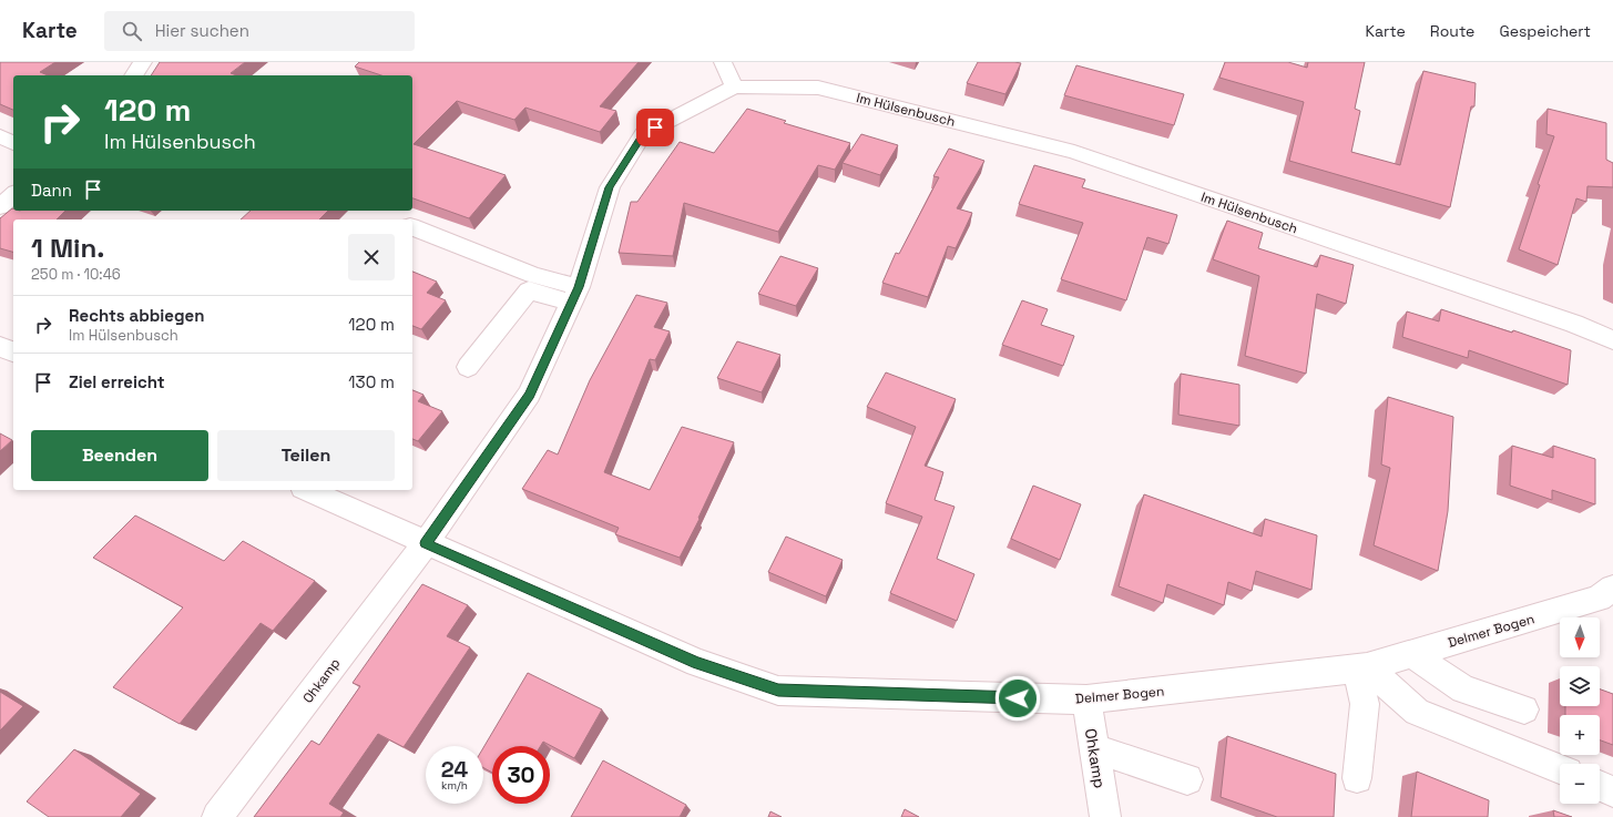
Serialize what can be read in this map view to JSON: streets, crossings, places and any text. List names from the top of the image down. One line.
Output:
{"streets":{"street":["Im Hülsenbusch","Delmer Bogen","Ohkamp"]},"crossings":[["Im Hülsenbusch","Delmer Bogen"],["Im Hülsenbusch","Ohkamp"],["Delmer Bogen","Ohkamp"]],"north":"bottom","page":{"header":"Karte","search":"Hier suchen","nav":["Karte","Route","Gespeichert"],"turn":["120 m","Im Hülsenbusch"],"then":"Dann","heading":["1 Min.","250 m · 10:46"],"list":[{"name":"Rechts abbiegen","note":"Im Hülsenbusch","value":"120 m"},{"name":"Ziel erreicht","value":"130 m"}],"buttons":["Beenden","Teilen"],"map_buttons":["+","−"],"speed":"24 km/h","limit":"30"}}
